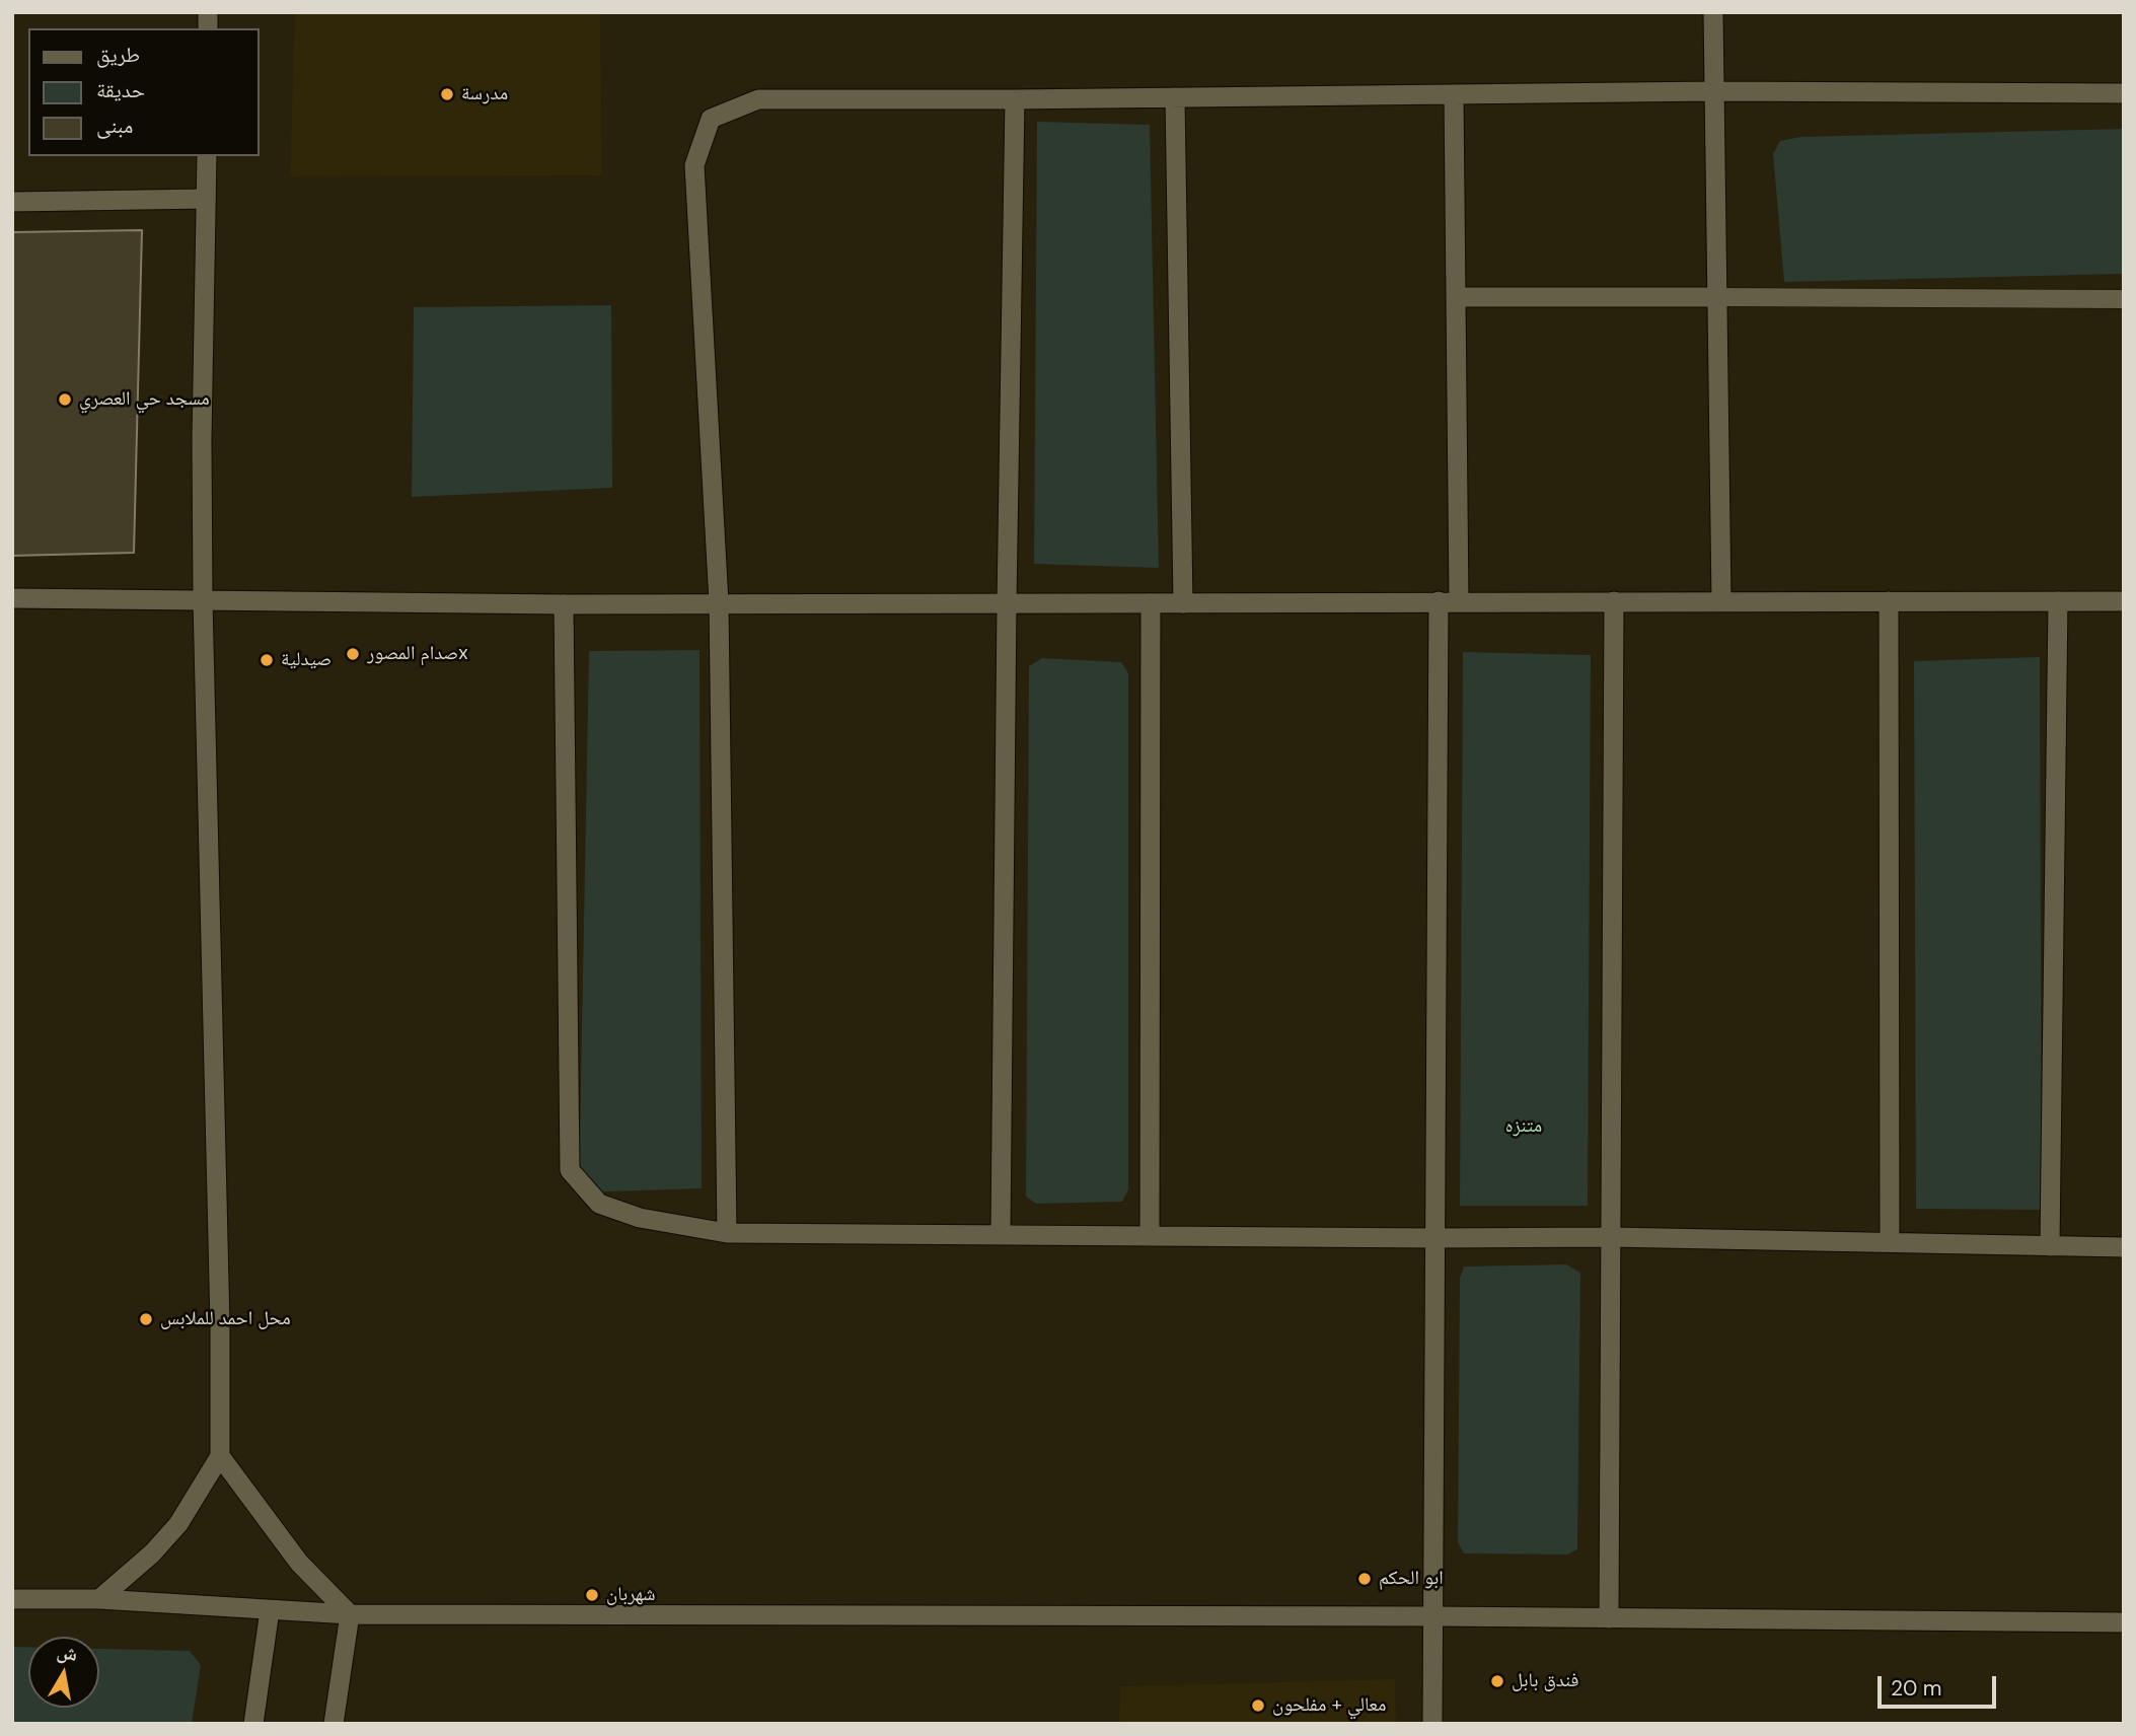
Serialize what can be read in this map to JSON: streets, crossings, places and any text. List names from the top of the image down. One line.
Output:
{"parks":["متنزه"],"places":["مدرسة","مسجد حي العصري","صدام المصورx","صيدلية","محل احمد للملابس","ابو الحكم","شهربان","فندق بابل","معالي + مفلحون"],"legend":["طريق","حديقة","مبنى"],"scale_bar":"20 m","north":"top"}
